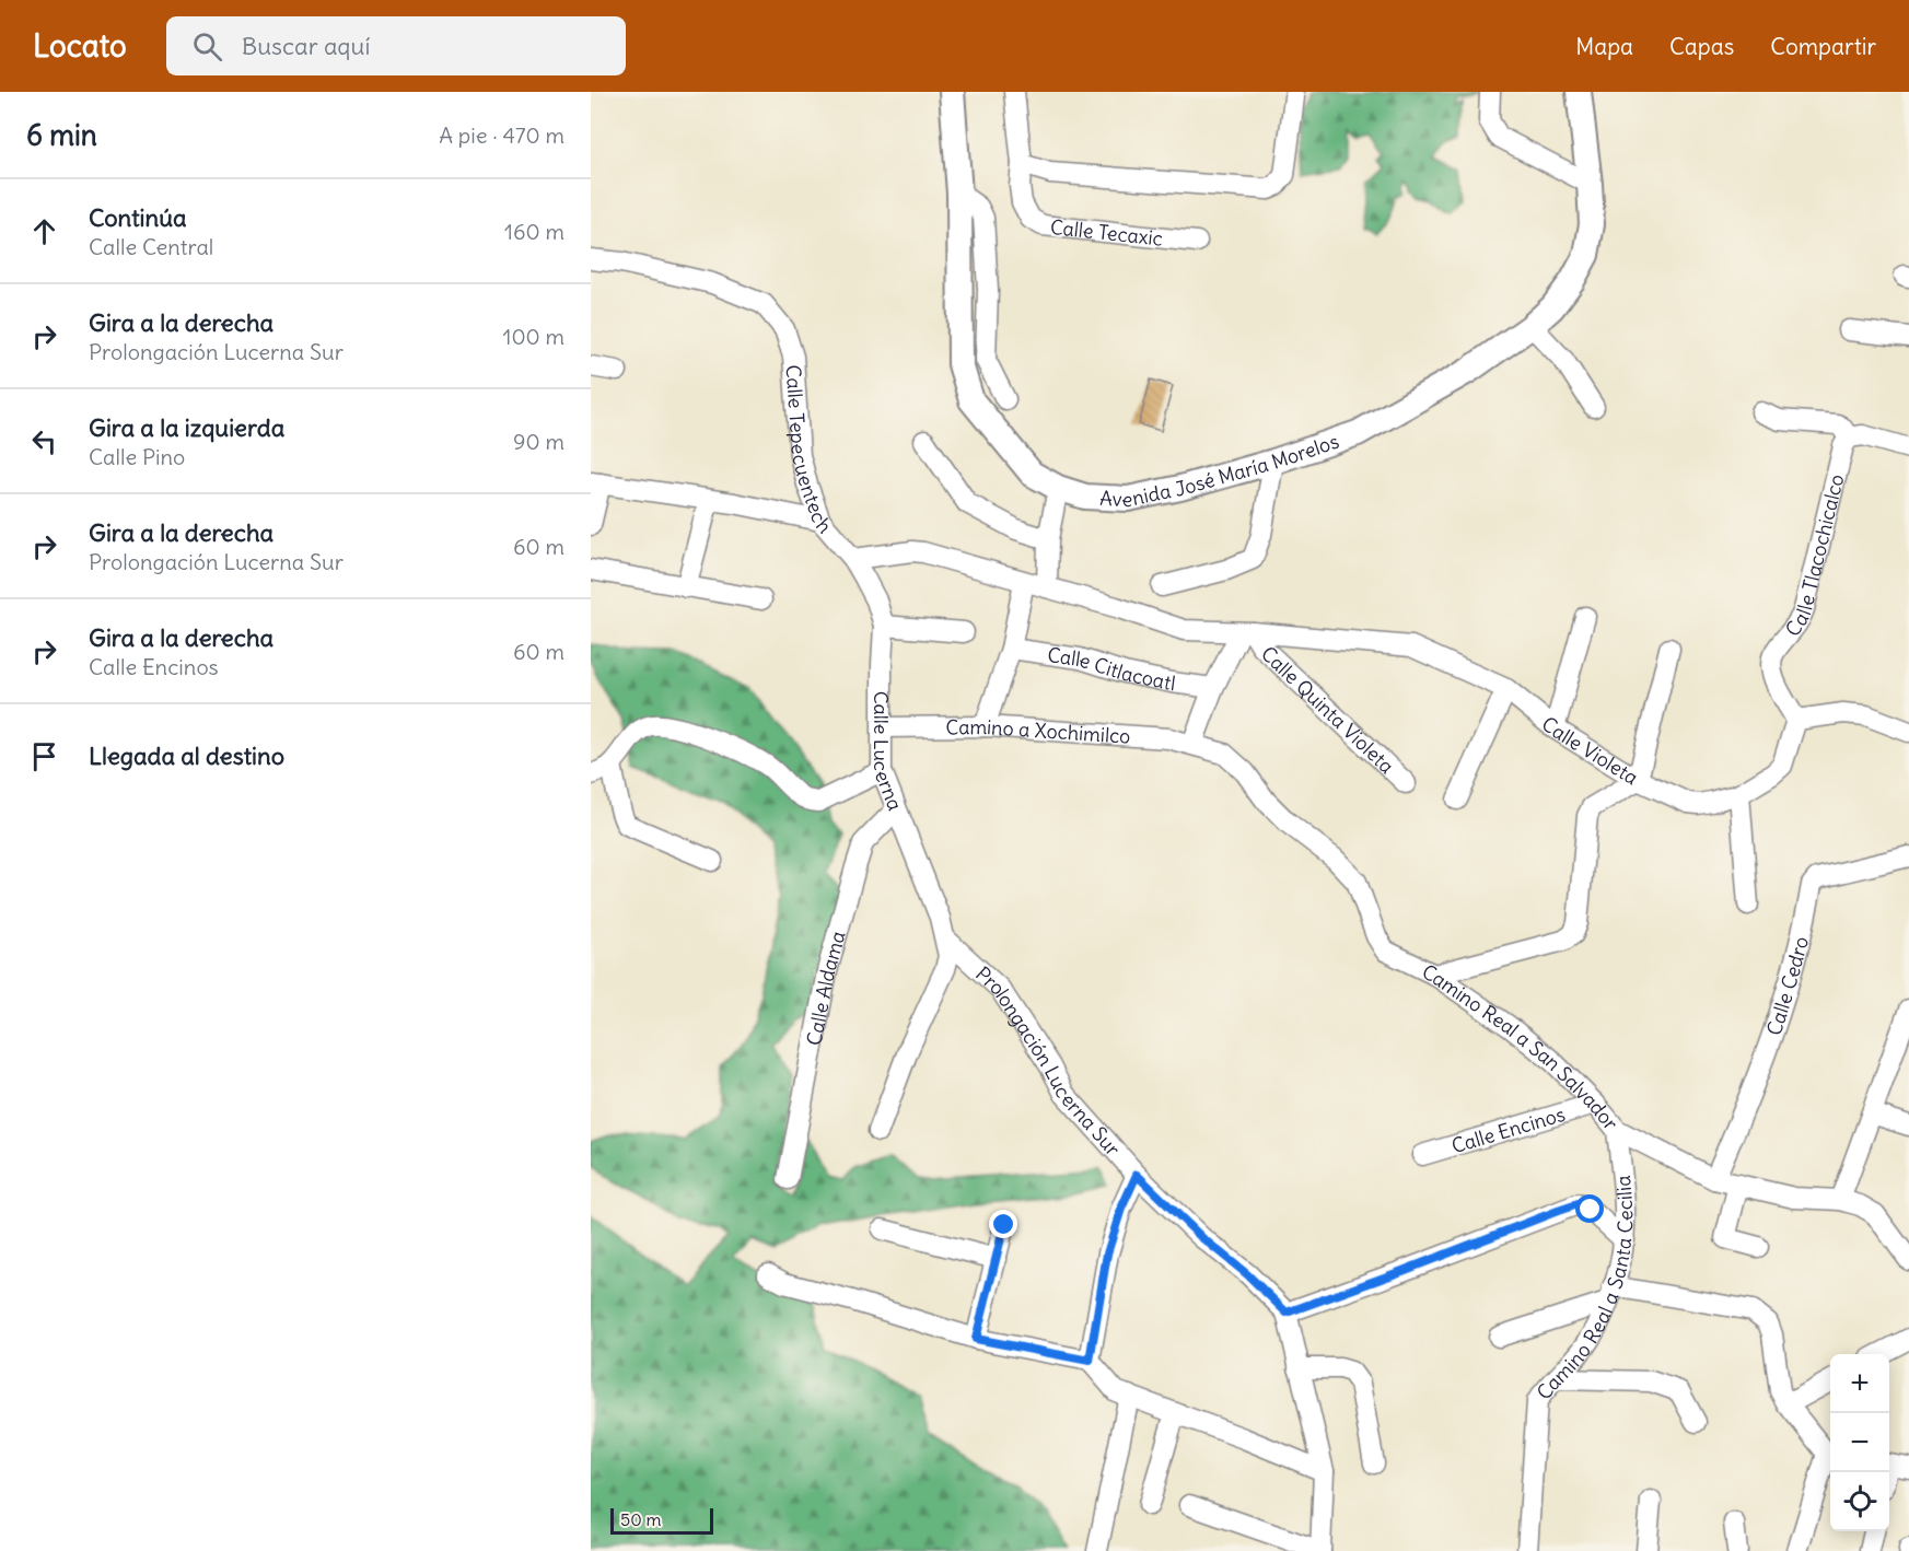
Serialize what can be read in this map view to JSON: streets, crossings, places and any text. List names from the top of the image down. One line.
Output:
{"streets":{"main road":["Avenida José María Morelos"],"street":["Calle Tecaxic","Calle Tepecuentech","Calle Tlacochicalco","Calle Citlacoatl","Calle Quinta Violeta","Camino a Xochimilco","Calle Violeta","Calle Lucerna","Calle Cedro","Calle Aldama","Camino Real a San Salvador","Prolongación Lucerna Sur","Calle Encinos","Camino Real a Santa Cecilia"]},"crossings":[["Calle Tepecuentech","Calle Violeta"],["Calle Tepecuentech","Calle Lucerna"],["Calle Tlacochicalco","Calle Violeta"],["Calle Quinta Violeta","Calle Violeta"],["Camino a Xochimilco","Calle Lucerna"],["Camino a Xochimilco","Camino Real a San Salvador"],["Calle Violeta","Calle Lucerna"],["Calle Lucerna","Calle Aldama"],["Calle Lucerna","Prolongación Lucerna Sur"],["Calle Cedro","Camino Real a San Salvador"],["Camino Real a San Salvador","Calle Encinos"],["Camino Real a San Salvador","Camino Real a Santa Cecilia"]],"scale_bar":"50 m","page":{"header":"Locato","search":"Buscar aquí","nav":["Mapa","Capas","Compartir"],"heading":["6 min","A pie · 470 m"],"list":[["Continúa","Calle Central","160 m"],["Gira a la derecha","Prolongación Lucerna Sur","100 m"],["Gira a la izquierda","Calle Pino","90 m"],["Gira a la derecha","Prolongación Lucerna Sur","60 m"],["Gira a la derecha","Calle Encinos","60 m"],"Llegada al destino"],"map_buttons":["+","−"],"scale":"50 m"}}
